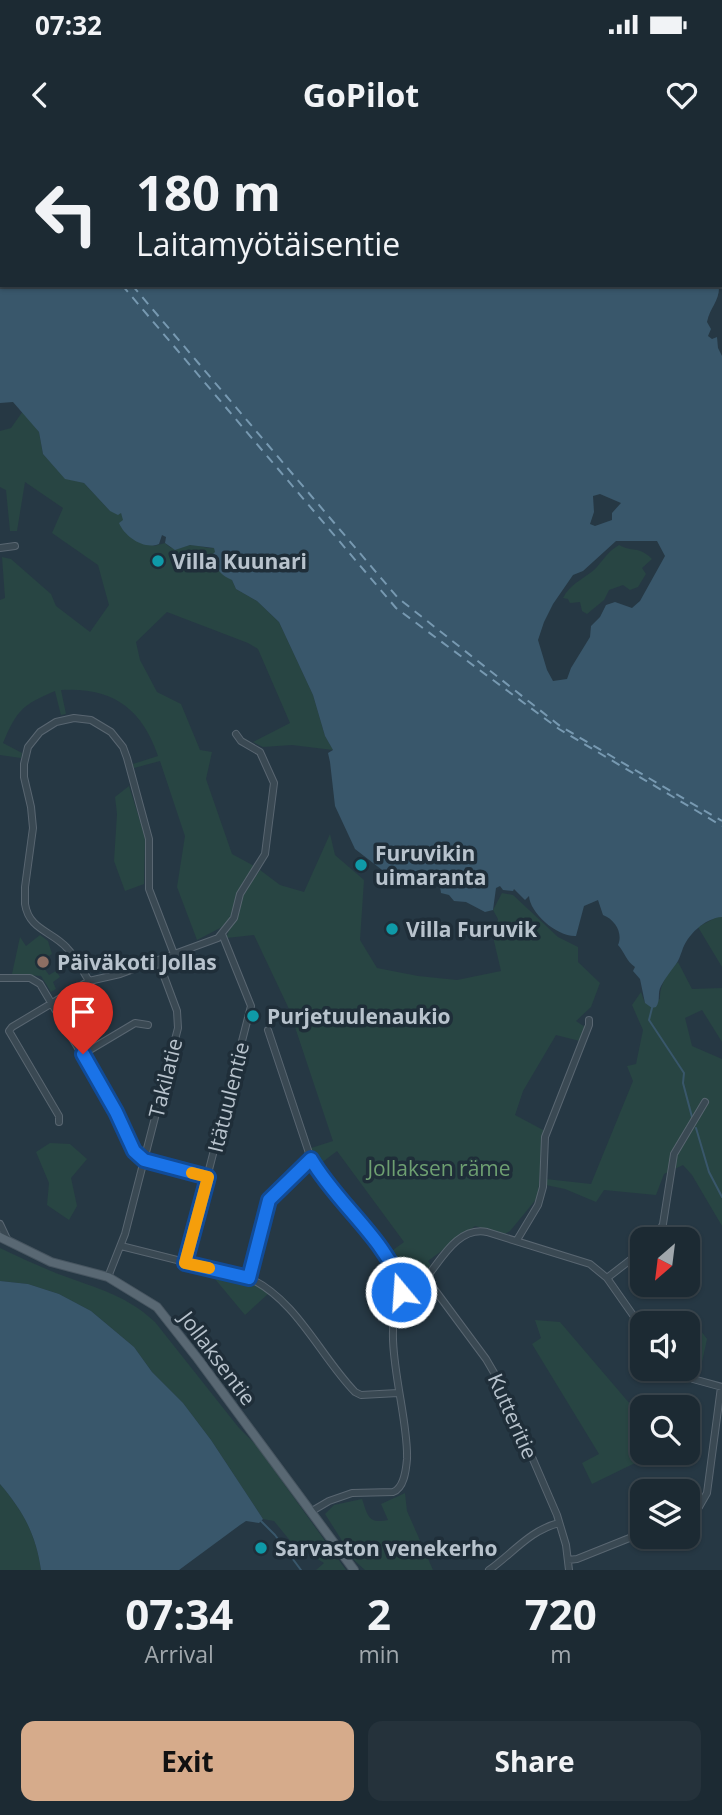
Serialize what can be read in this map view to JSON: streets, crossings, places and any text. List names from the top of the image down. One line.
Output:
{"streets":{"main road":["Jollaksentie"],"street":["Takilatie","Itätuulentie","Kutteritie"]},"crossings":[["Takilatie","Jollaksentie"]],"parks":["Jollaksen räme"],"places":["Villa Kuunari","Furuvikin uimaranta","Villa Furuvik","Päiväkoti Jollas","Purjetuulenaukio","Sarvaston venekerho"],"north":"bottom left","page":{"status":"07:32","header":"GoPilot","turn":["180 m","Laitamyötäisentie"],"eta":["07:34","Arrival","2","min","720","m"],"buttons":["Exit","Share"]}}
